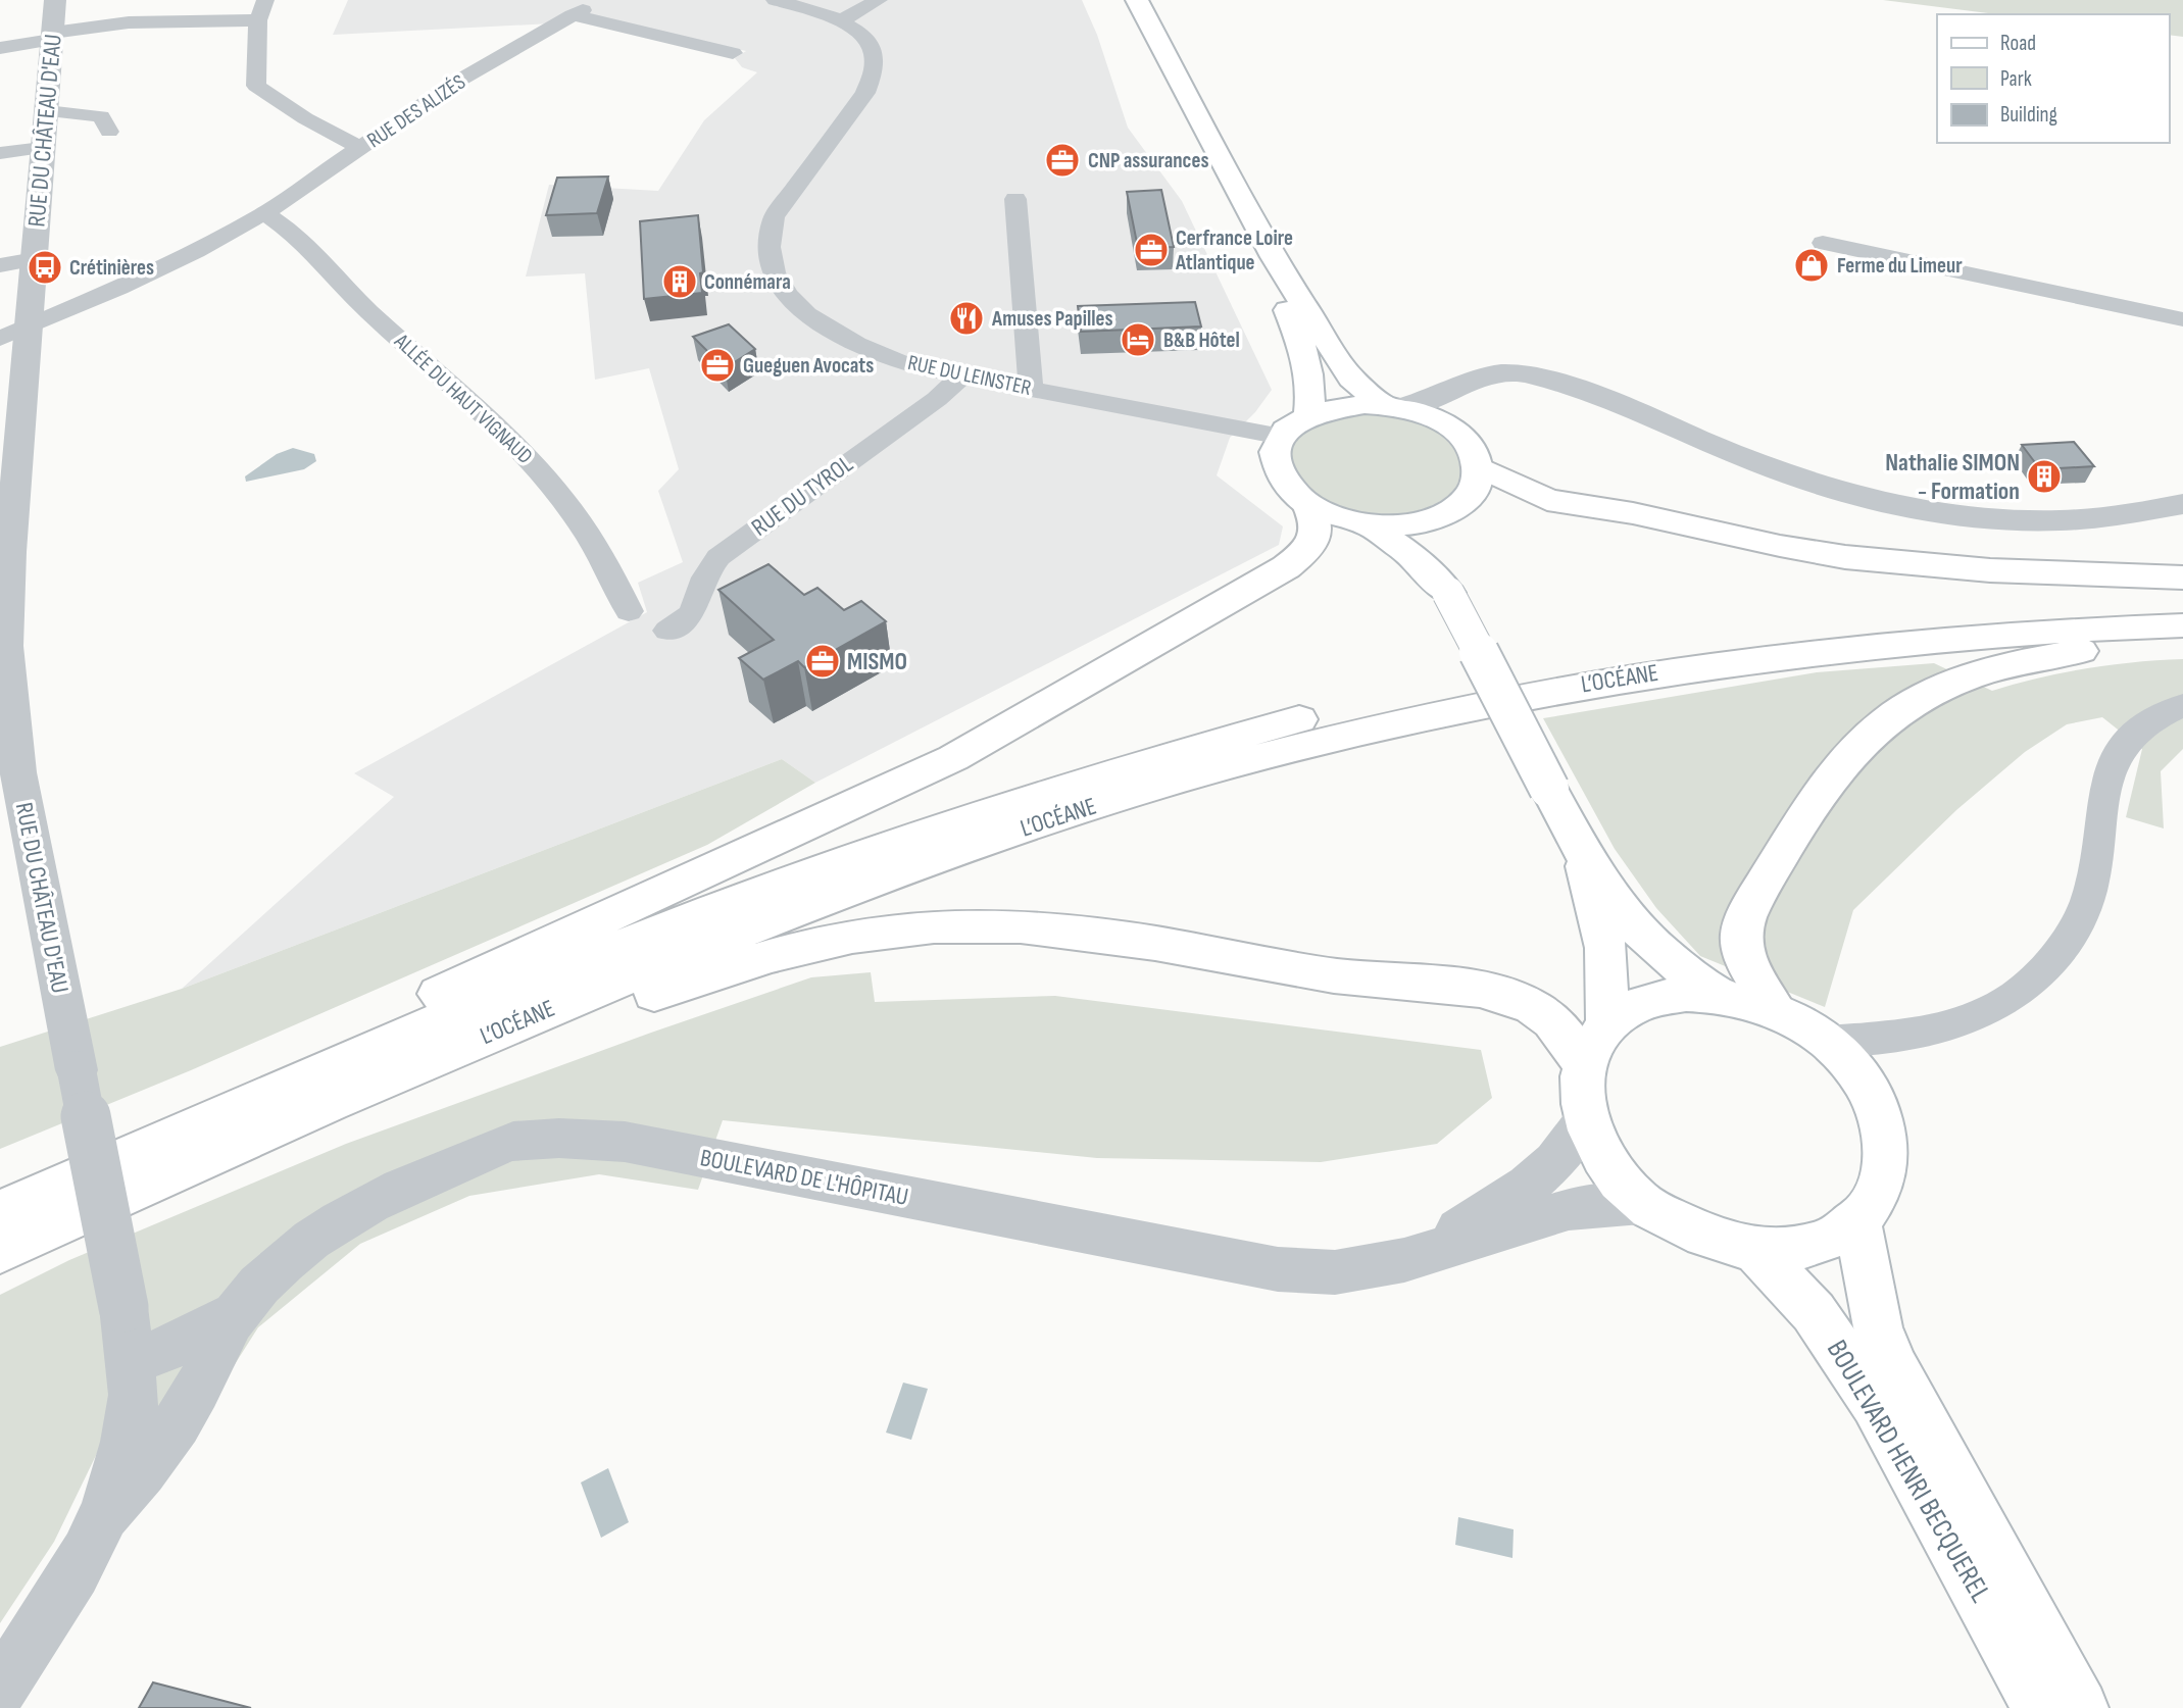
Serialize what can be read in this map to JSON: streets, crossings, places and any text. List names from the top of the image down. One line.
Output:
{"streets":{"main road":["L’OCÉANE","BOULEVARD HENRI BECQUEREL"],"street":["RUE DES ALIZÉS","RUE DU CHÂTEAU D'EAU","RUE DU LEINSTER","ALLÉE DU HAUT VIGNAUD","RUE DU TYROL","BOULEVARD DE L'HÔPITAU"]},"crossings":[["RUE DES ALIZÉS","RUE DU CHÂTEAU D'EAU"],["RUE DES ALIZÉS","ALLÉE DU HAUT VIGNAUD"],["RUE DU CHÂTEAU D'EAU","BOULEVARD DE L'HÔPITAU"],["RUE DU LEINSTER","RUE DU TYROL"]],"places":{"office":["CNP assurances","Cerfrance Loire Atlantique","Gueguen Avocats","MISMO"],"shop":["Ferme du Limeur"],"bus stop":["Crétinières"],"building":["Connémara","Nathalie SIMON - Formation"],"restaurant":["Amuses Papilles"],"hotel":["B&B Hôtel"]},"legend":["Road","Park","Building"]}
